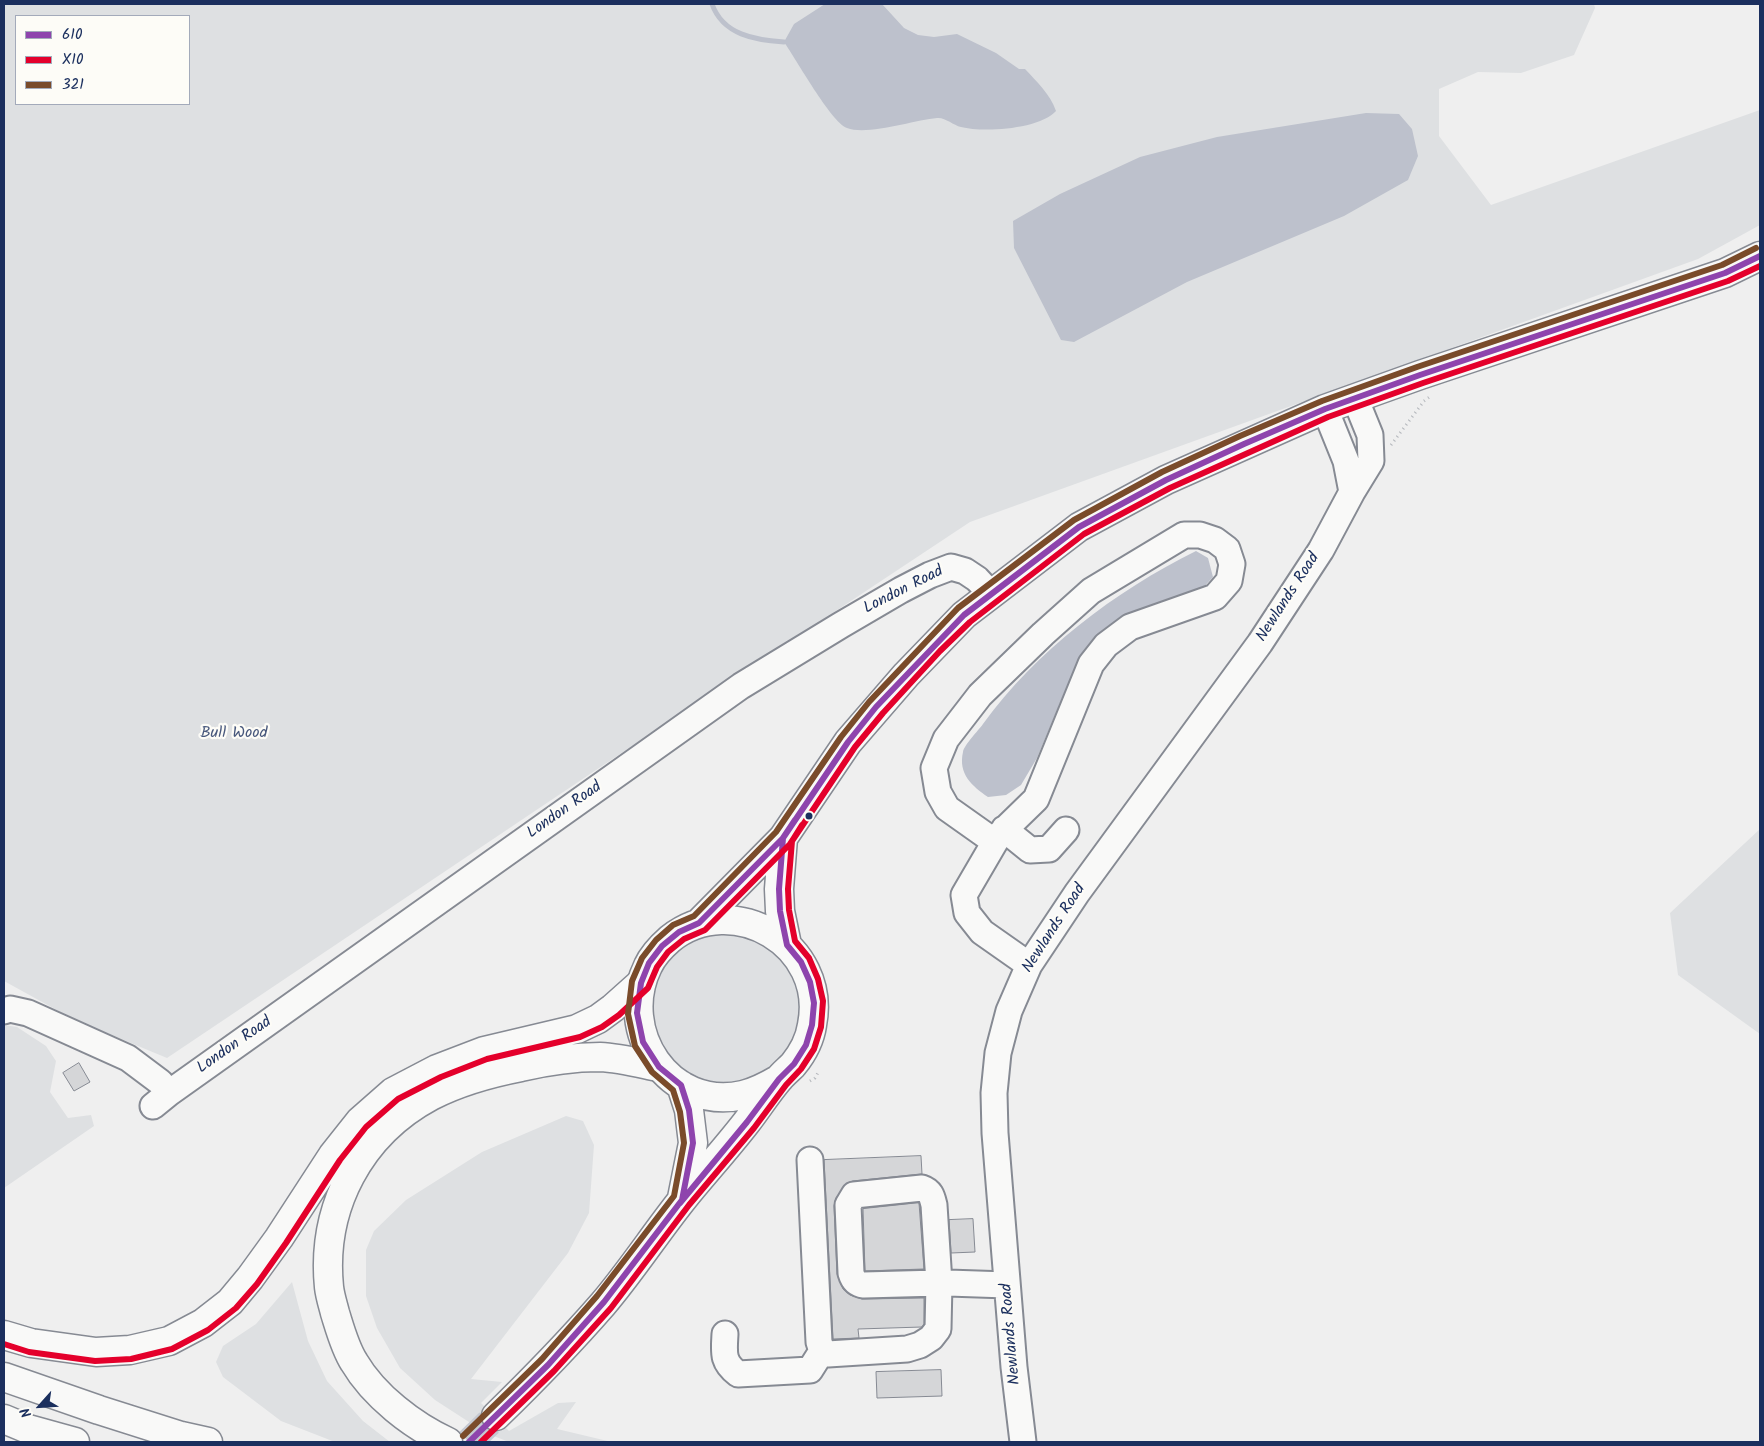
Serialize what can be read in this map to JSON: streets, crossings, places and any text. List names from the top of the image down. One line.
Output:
{"streets":{"street":["London Road","Newlands Road"]},"parks":["Bull Wood"],"lines":["transit line 321","transit line 610","transit line X10"],"legend":["610","X10","321"],"north":"bottom left"}
